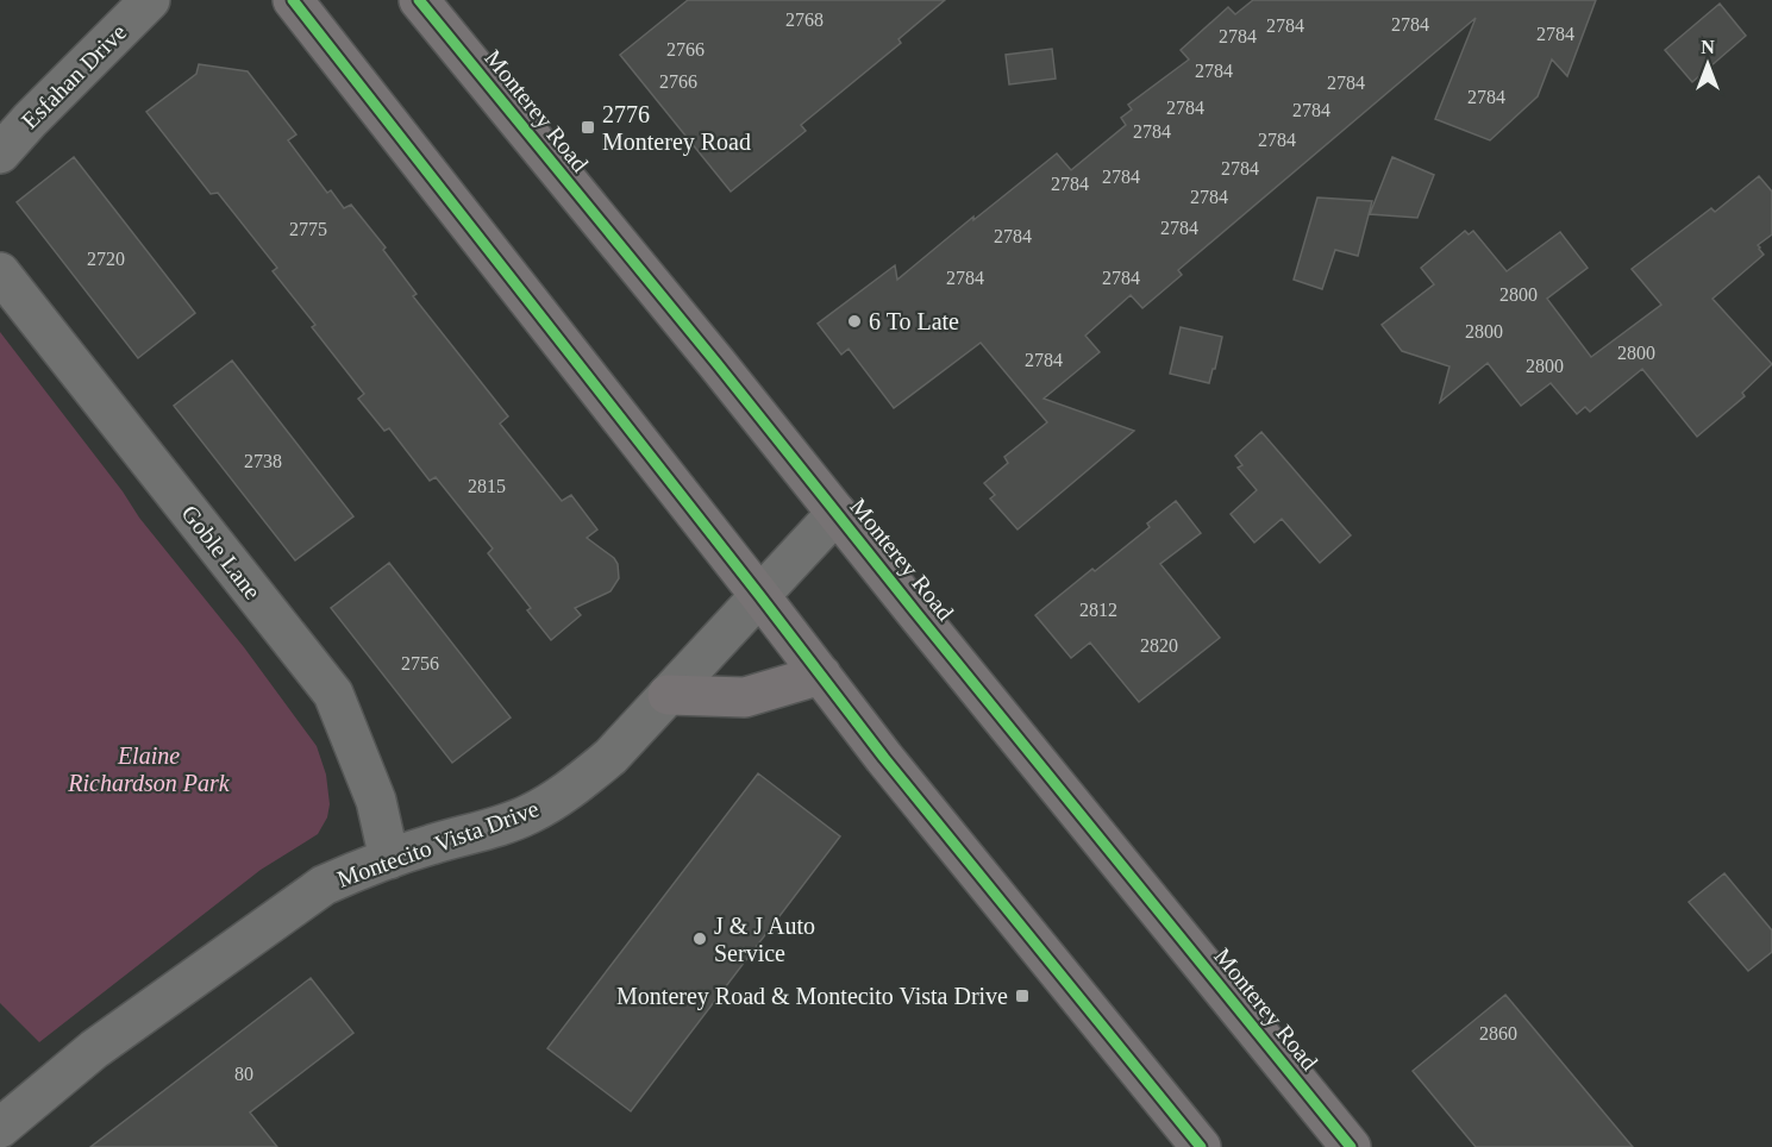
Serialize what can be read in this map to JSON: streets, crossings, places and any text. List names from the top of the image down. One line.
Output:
{"streets":{"main road":["Monterey Road"],"street":["Esfahan Drive","Goble Lane","Montecito Vista Drive"]},"crossings":[["Monterey Road","Montecito Vista Drive"],["Goble Lane","Montecito Vista Drive"]],"parks":["Elaine Richardson Park"],"places":{"transit":["2776 Monterey Road","Monterey Road & Montecito Vista Drive"],"other":["6 To Late","J & J Auto Service"]},"house_numbers":["2768","2784","2784","2784","2784","2766","2784","2766","2784","2784","2784","2784","2784","2784","2784","2784","2784","2784","2784","2775","2784","2720","2784","2784","2800","2800","2800","2784","2800","2738","2815","2812","2820","2756","2860","80"],"north":"top"}
